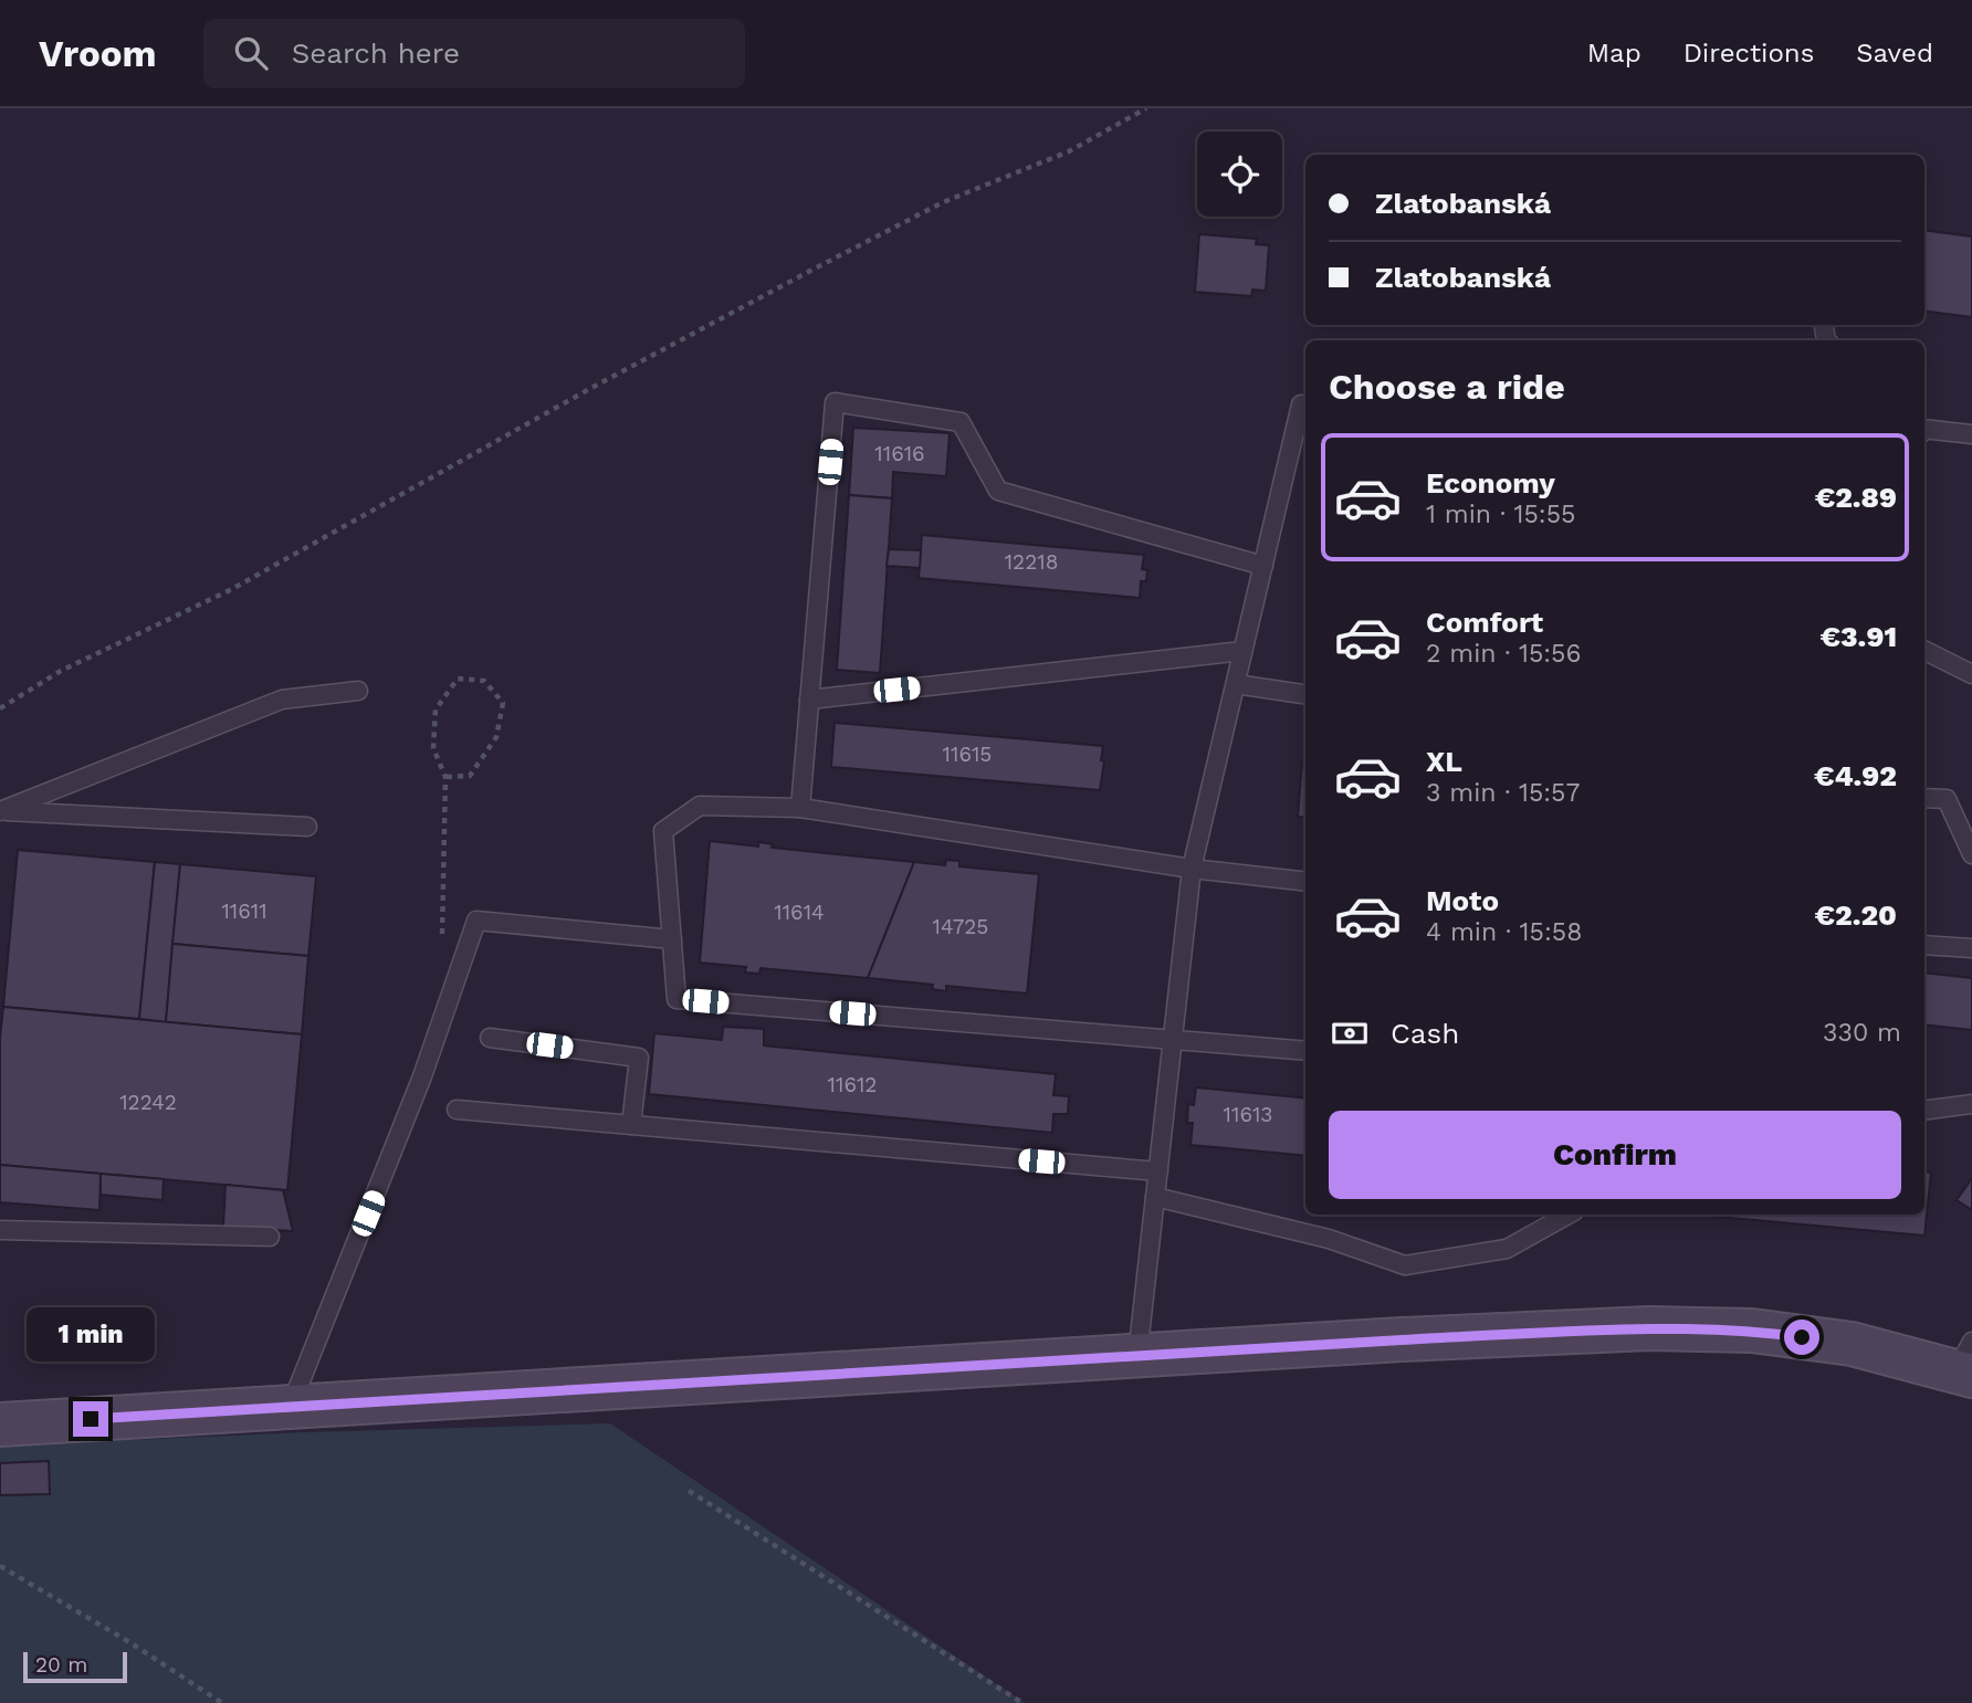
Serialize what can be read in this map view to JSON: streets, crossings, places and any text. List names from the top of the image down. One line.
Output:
{"house_numbers":["11616","12218","11615","11611","11614","14725","11612","12242","11613"],"scale_bar":"20 m","page":{"header":"Vroom","search":"Search here","nav":["Map","Directions","Saved"],"banner":["Zlatobanská","Zlatobanská"],"heading":"Choose a ride","list":[{"name":"Economy","note":"1 min · 15:55","value":"€2.89"},{"name":"Comfort","note":"2 min · 15:56","value":"€3.91"},{"name":"XL","note":"3 min · 15:57","value":"€4.92"},{"name":"Moto","note":"4 min · 15:58","value":"€2.20"}],"pay":["Cash","330 m"],"buttons":"Confirm","bubble":"1 min","scale":"20 m"}}
